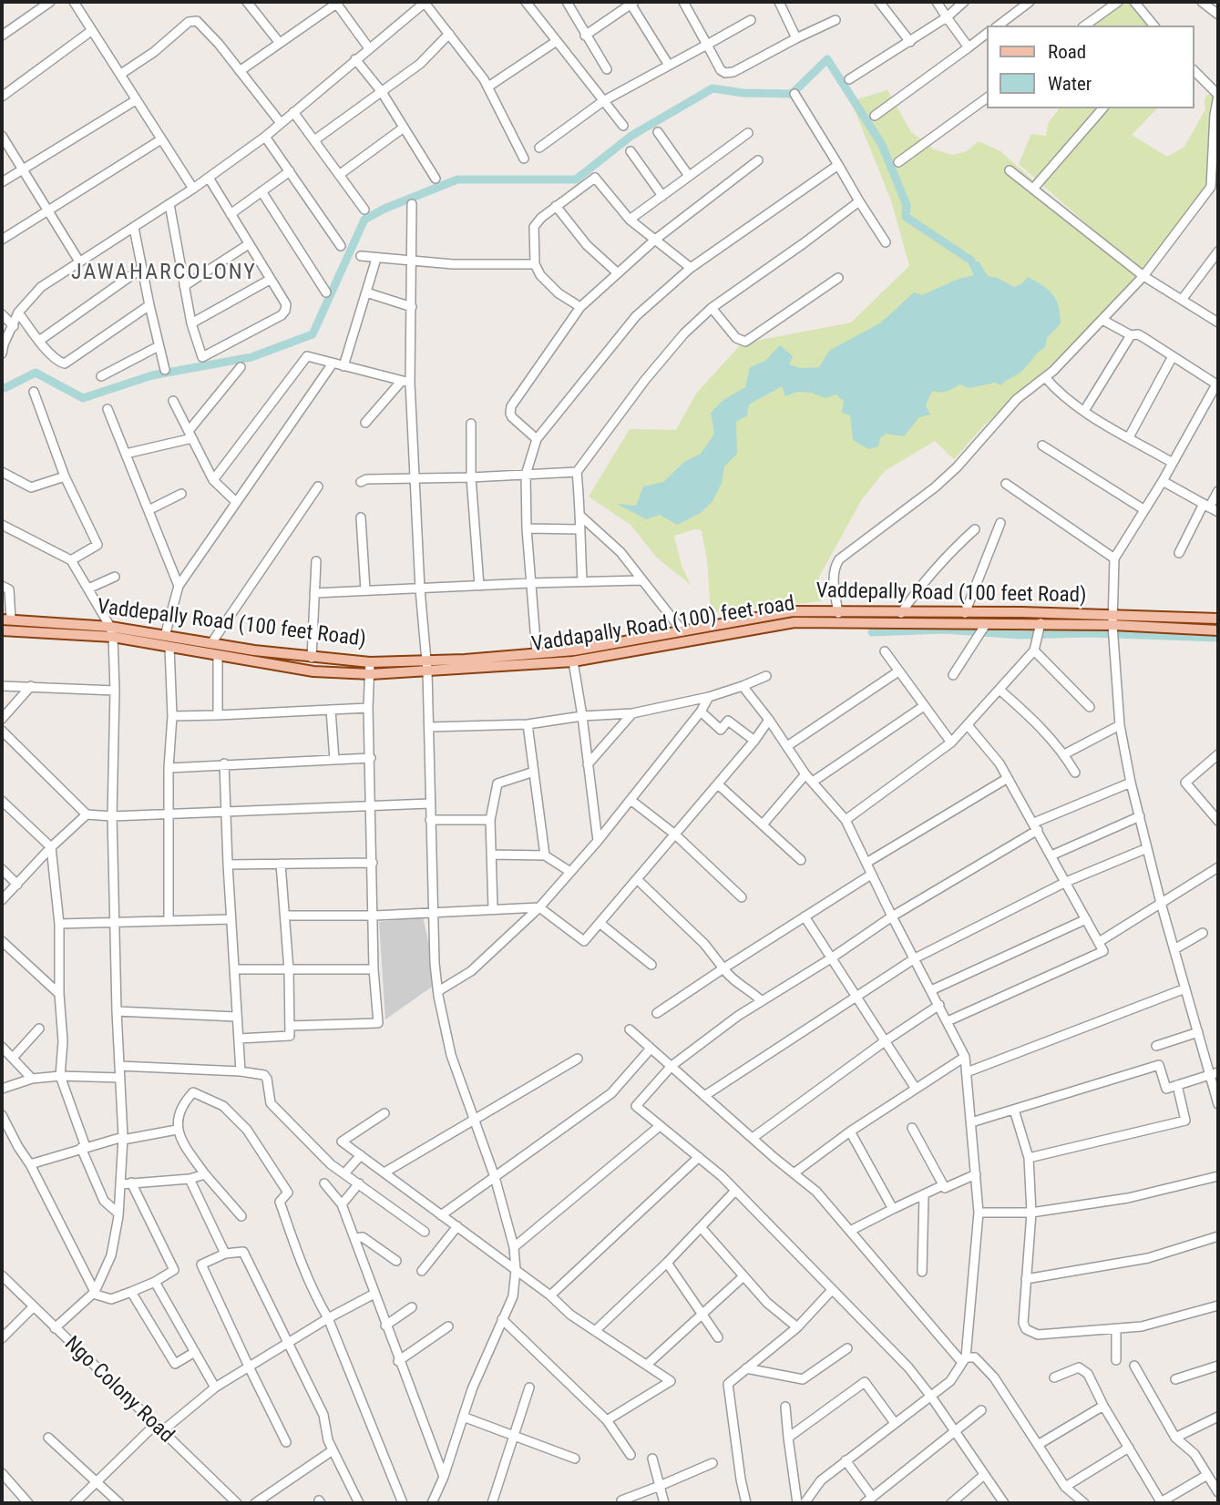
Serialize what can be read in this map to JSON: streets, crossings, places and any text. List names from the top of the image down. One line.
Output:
{"streets":{"main road":["Vaddepally Road (100 feet Road)","Vaddapally Road (100) feet road"],"street":["Ngo Colony Road"]},"crossings":[["Vaddepally Road (100 feet Road)","Vaddapally Road (100) feet road"]],"districts":["JAWAHARCOLONY"],"legend":["Road","Water"]}
